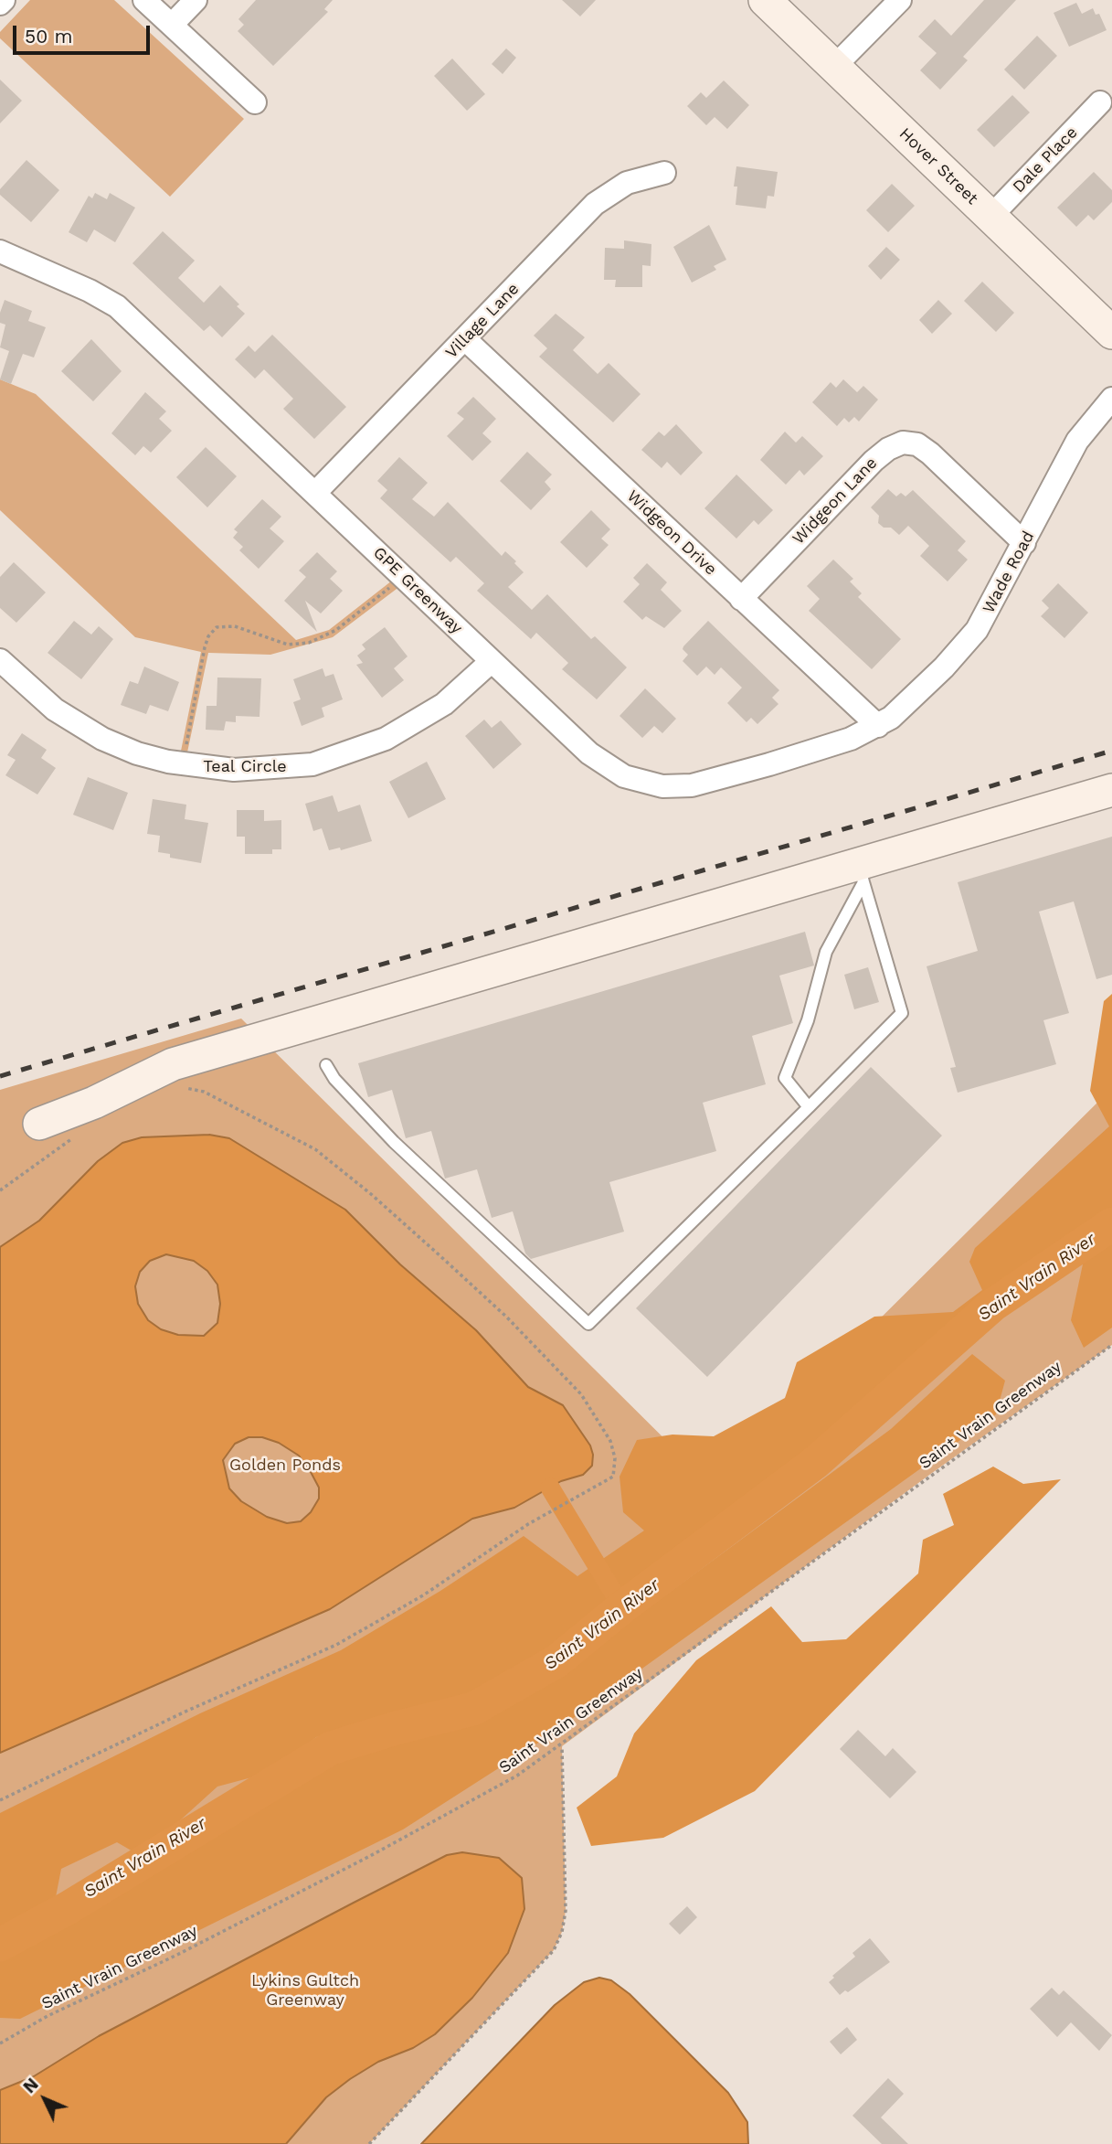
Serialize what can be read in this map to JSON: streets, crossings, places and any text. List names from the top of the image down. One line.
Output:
{"streets":{"street":["Dale Place","Hover Street","Village Lane","Widgeon Lane","Widgeon Drive","Wade Road","GPE Greenway","Teal Circle"],"path":["Saint Vrain Greenway"]},"crossings":[["Dale Place","Hover Street"],["Village Lane","Widgeon Drive"],["Village Lane","GPE Greenway"],["Widgeon Lane","Widgeon Drive"],["Widgeon Lane","Wade Road"],["Widgeon Drive","Wade Road"],["Widgeon Drive","GPE Greenway"],["Wade Road","GPE Greenway"],["GPE Greenway","Teal Circle"]],"water":["Saint Vrain River"],"parks":["Golden Ponds","Lykins Gultch Greenway"],"scale_bar":"50 m","north":"top left"}
